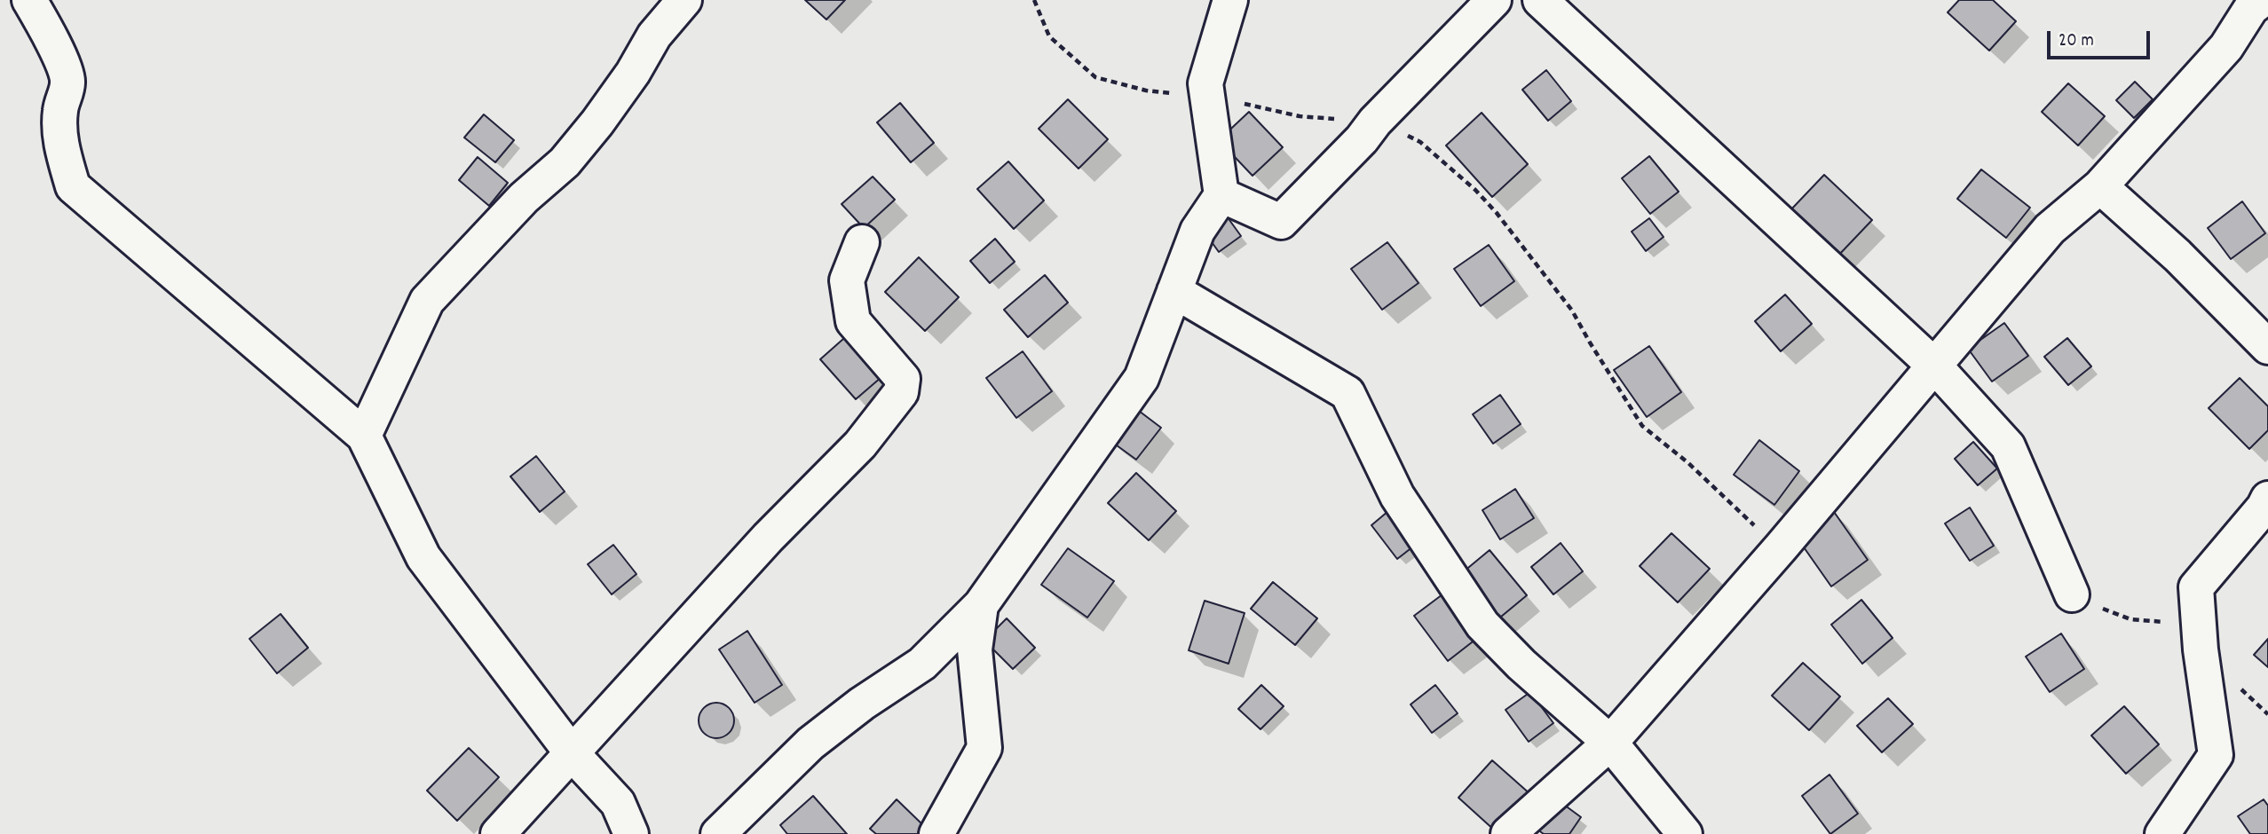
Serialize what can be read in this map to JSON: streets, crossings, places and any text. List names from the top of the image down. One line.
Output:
{"scale_bar":"20 m"}
